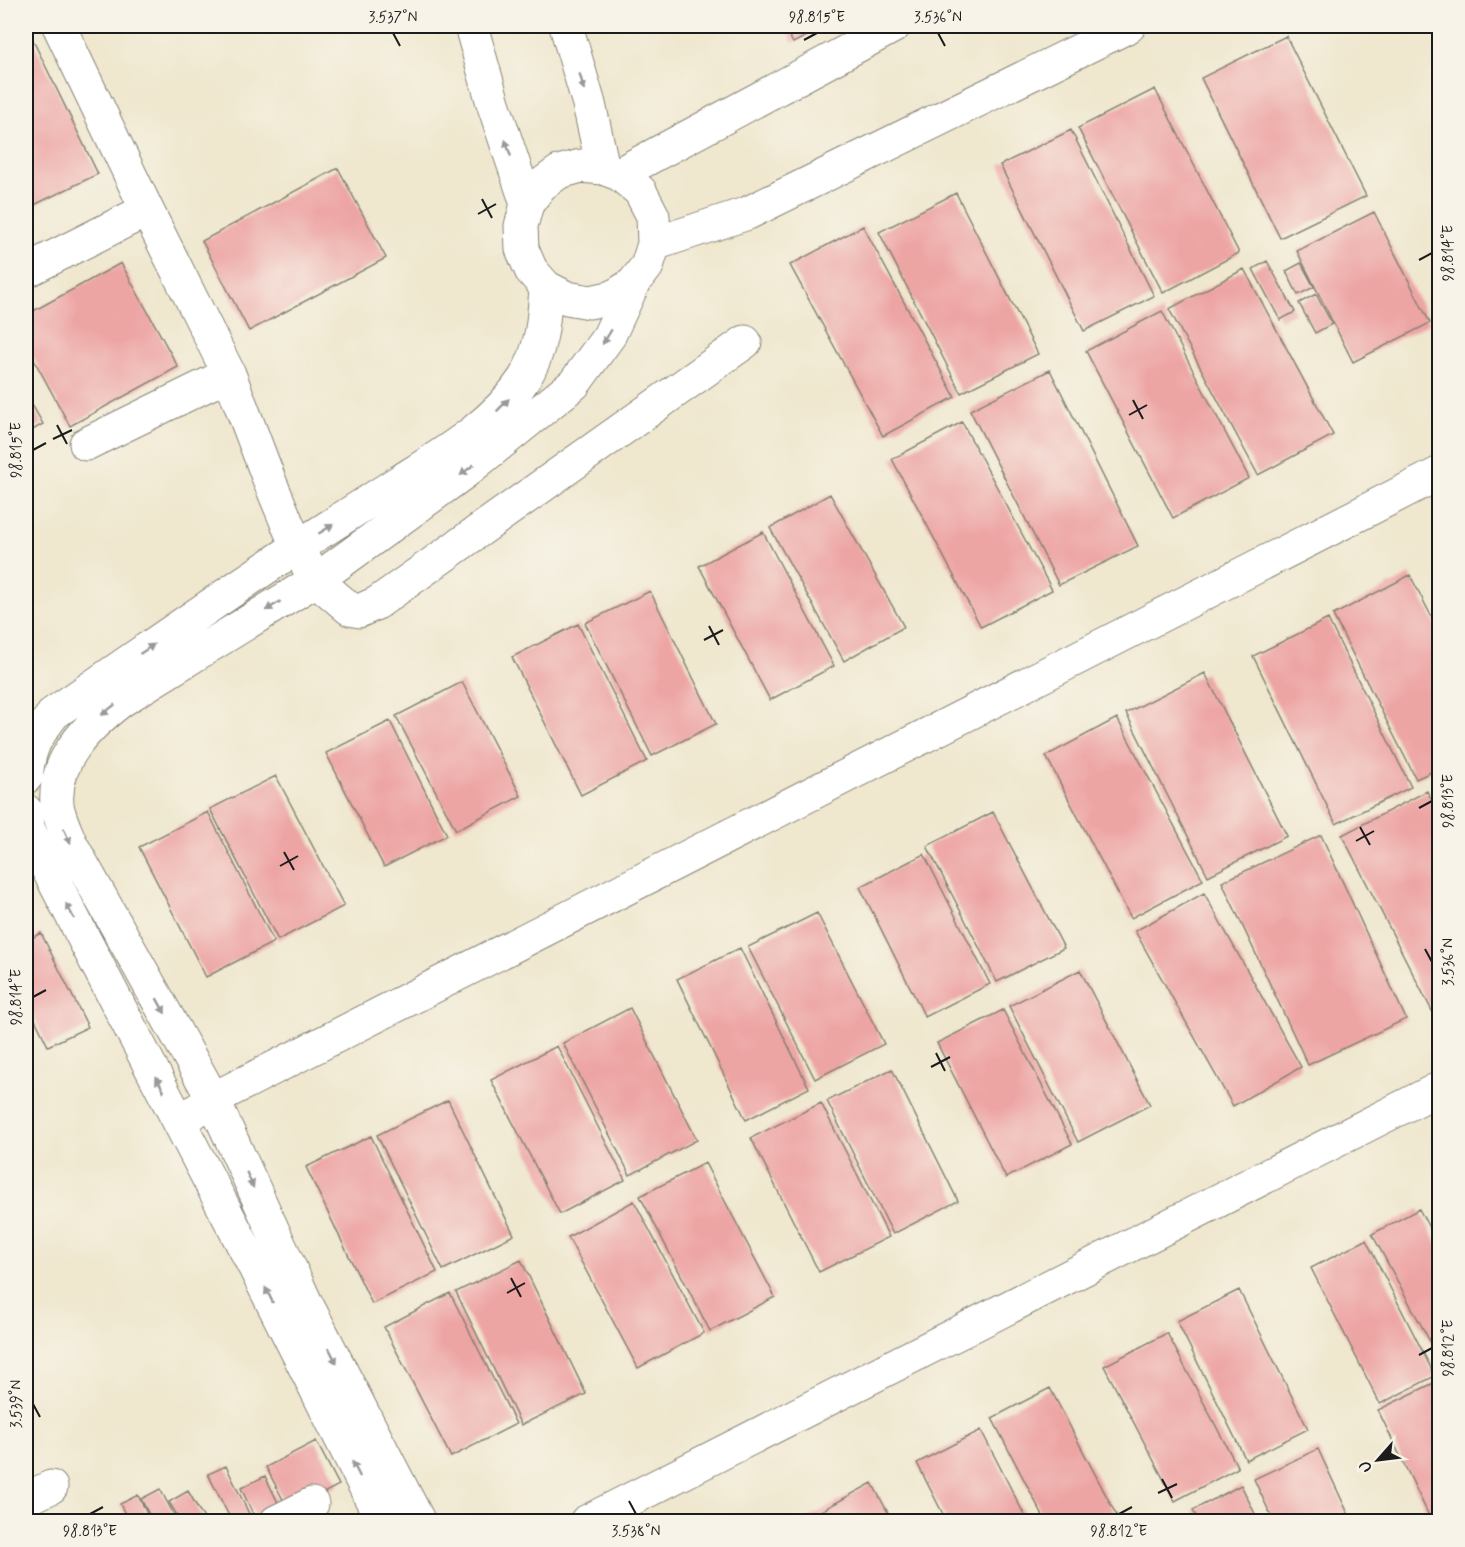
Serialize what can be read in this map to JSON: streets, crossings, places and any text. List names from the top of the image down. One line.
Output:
{"north":"bottom left","coordinates":["3.537°N","98.815°E","3.536°N","98.814°E","98.813°E","98.812°E","3.539°N","3.538°N"]}
